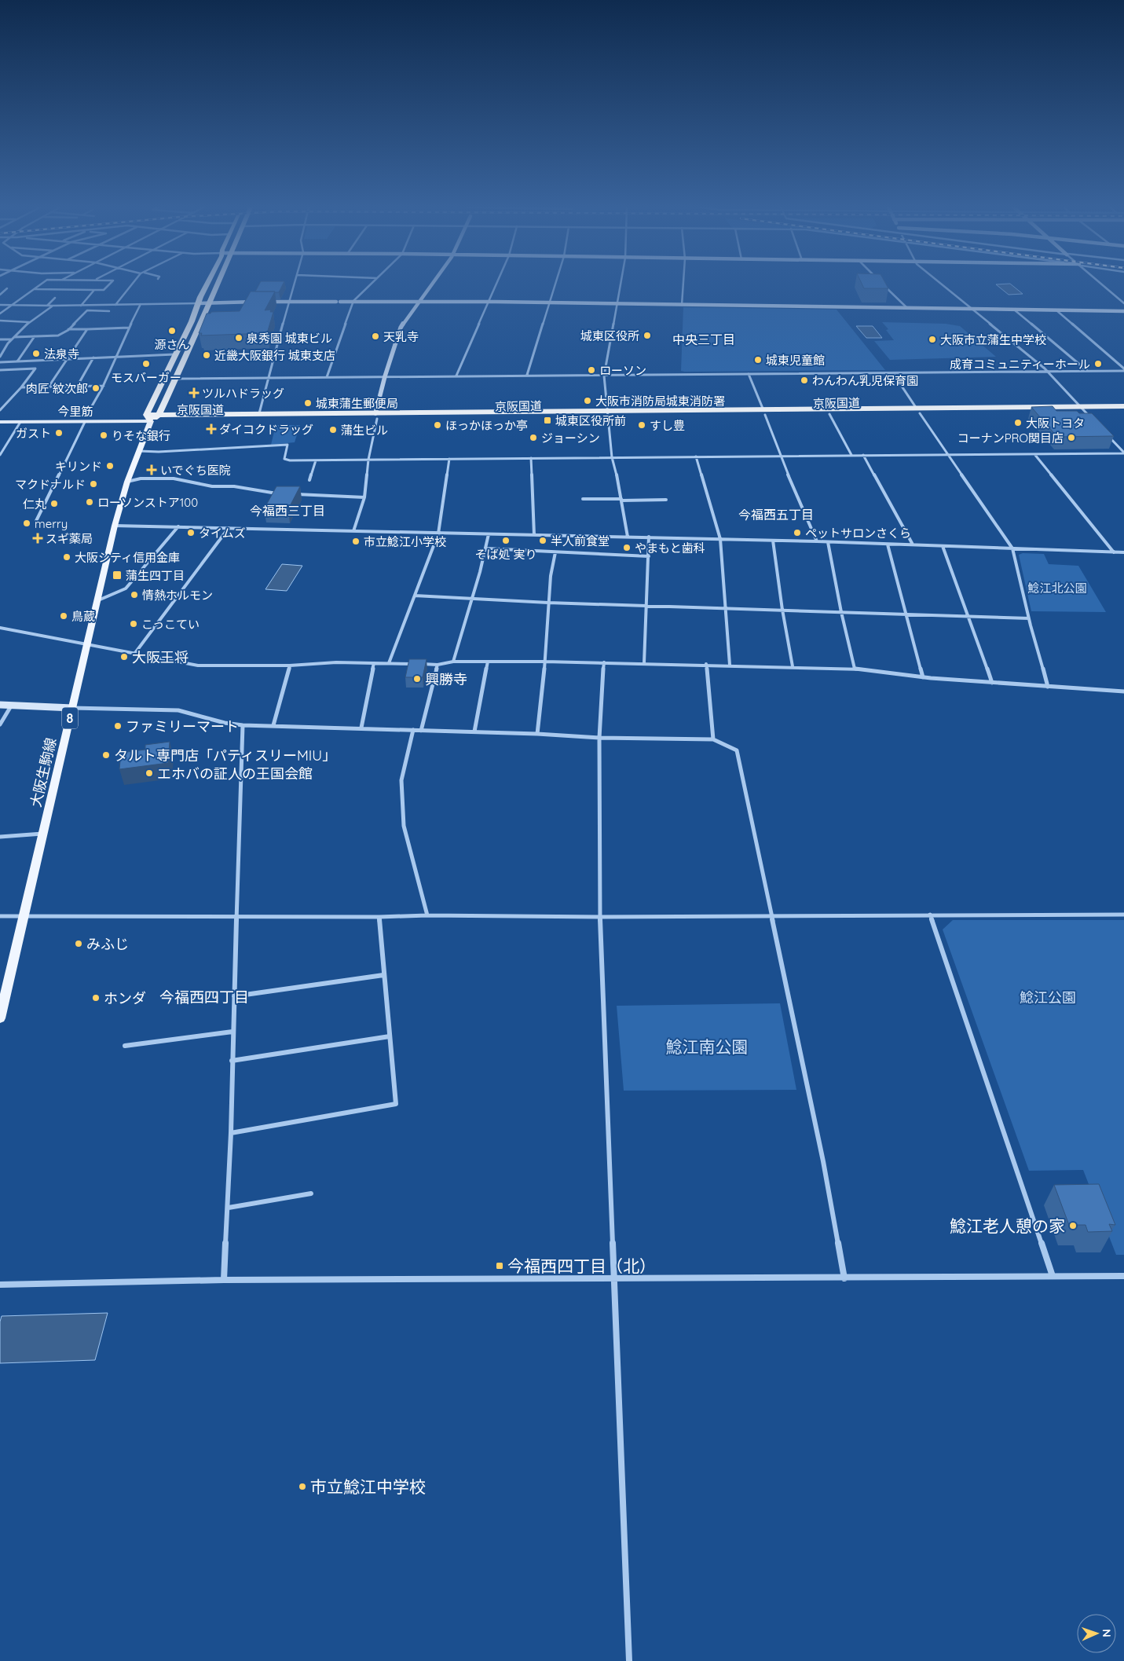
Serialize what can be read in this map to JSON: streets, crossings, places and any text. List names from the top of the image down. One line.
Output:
{"streets":{"highway":["京阪国道"],"main road":["今里筋","8","大阪生駒線"]},"crossings":[["京阪国道","今里筋"],["京阪国道","大阪生駒線"],["今里筋","大阪生駒線"]],"districts":["中央三丁目","今福西三丁目","今福西五丁目","今福西四丁目"],"parks":["鯰江北公園","鯰江公園","鯰江南公園"],"places":{"other":["源さん","城東区役所","天乳寺","泉秀園 城東ビル","大阪市立蒲生中学校","法泉寺","近畿大阪銀行 城東支店","城東児童館","モスバーガー","成育コミュニティーホール","ローソン","わんわん乳児保育園","肉匠 紋次郎","大阪市消防局城東消防署","城東蒲生郵便局","大阪トヨタ","ほっかほっか亭","すし豊","蒲生ビル","ガスト","りそな銀行","ジョーシン","コーナンPRO関目店","キリンド","マクドナルド","ローソンストア100","仁丸","merry","タイムズ","ペットサロンさくら","そば処 実り","半人前食堂","市立鯰江小学校","やまもと歯科","大阪シティ信用金庫","情熱ホルモン","鳥蔵","こっこてい","大阪王将","興勝寺","ファミリーマート","タルト専門店「パティスリーMIU」","エホバの証人の王国会館","みふじ","ホンダ","鯰江老人憩の家","市立鯰江中学校"],"health":["ツルハドラッグ","ダイコクドラッグ","いでぐち医院","スギ薬局"],"transit":["城東区役所前","蒲生四丁目","今福西四丁目（北）"]},"north":"right"}
